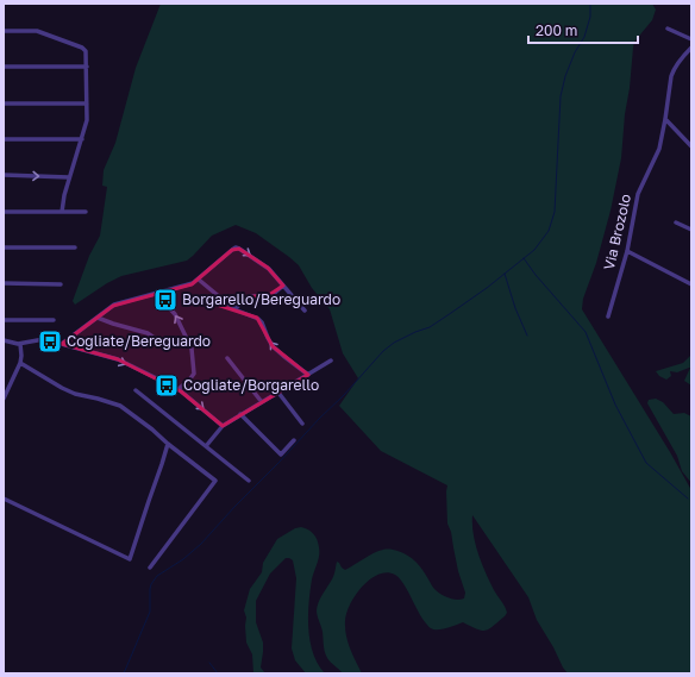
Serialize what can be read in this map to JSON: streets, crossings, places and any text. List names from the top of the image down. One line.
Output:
{"streets":{"street":["Via Brozolo"]},"places":{"bus stop":["Borgarello/Bereguardo","Cogliate/Bereguardo","Cogliate/Borgarello"]},"scale_bar":"200 m"}
